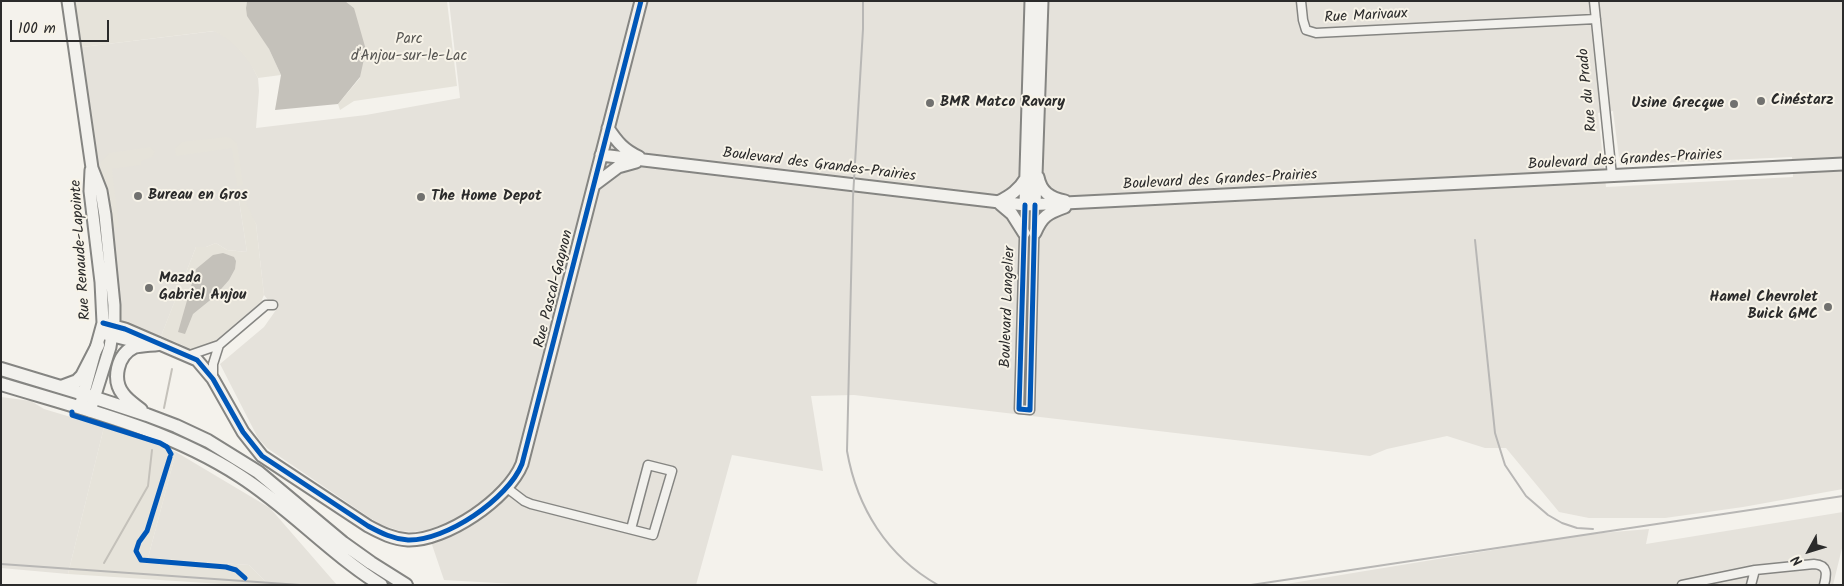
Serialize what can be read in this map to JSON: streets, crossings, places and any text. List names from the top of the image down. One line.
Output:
{"streets":{"main road":["Boulevard des Grandes-Prairies","Rue Renaude-Lapointe","Rue Pascal-Gagnon","Boulevard Langelier"],"street":["Rue Marivaux","Rue du Prado"]},"crossings":[["Rue Marivaux","Rue du Prado"],["Rue du Prado","Boulevard des Grandes-Prairies"],["Boulevard des Grandes-Prairies","Rue Pascal-Gagnon"],["Boulevard des Grandes-Prairies","Boulevard Langelier"]],"parks":["Parc d'Anjou-sur-le-Lac"],"places":["Cinéstarz","BMR Matco Ravary","Usine Grecque","Bureau en Gros","The Home Depot","Mazda Gabriel Anjou","Hamel Chevrolet Buick GMC"],"scale_bar":"100 m","north":"bottom left"}
